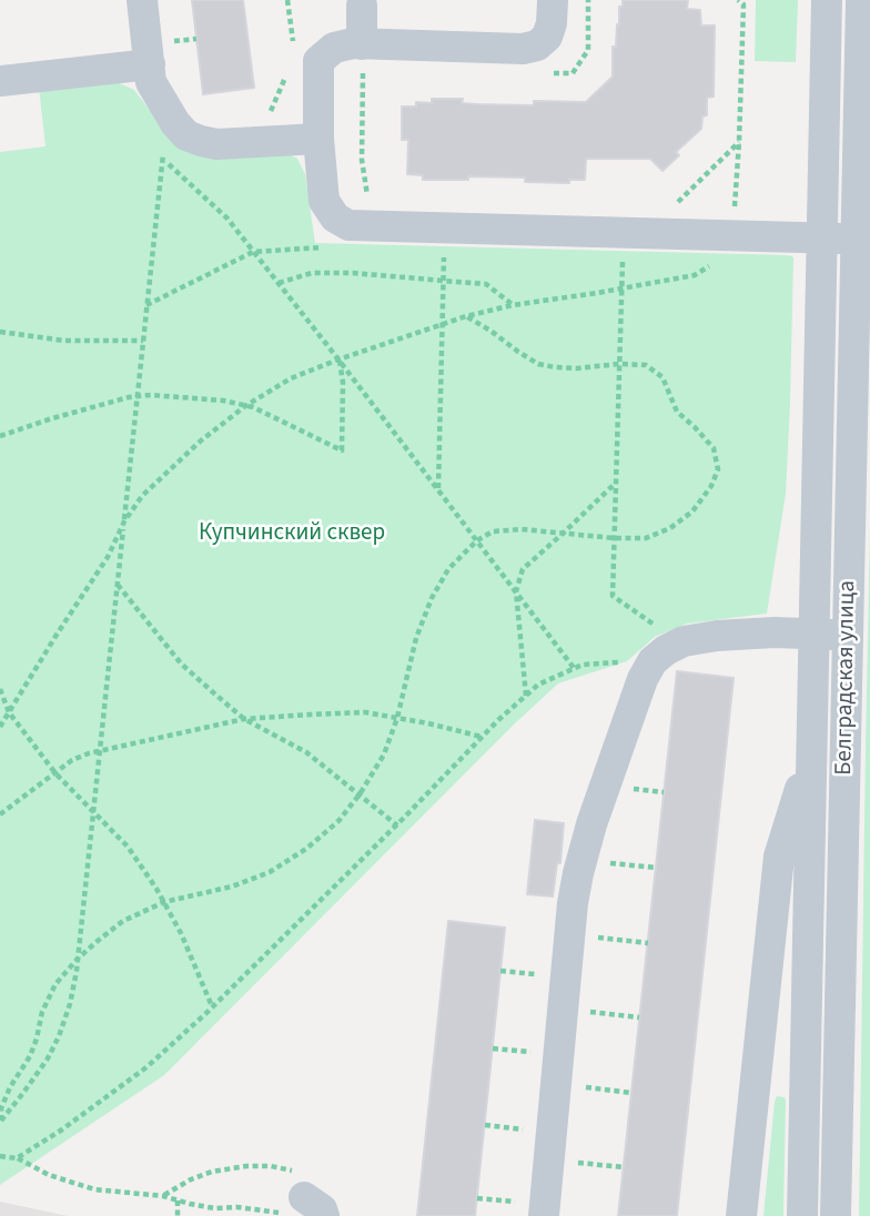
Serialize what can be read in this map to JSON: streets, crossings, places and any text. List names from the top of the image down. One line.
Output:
{"streets":{"street":["Белградская улица"]},"parks":["Купчинский сквер"]}
